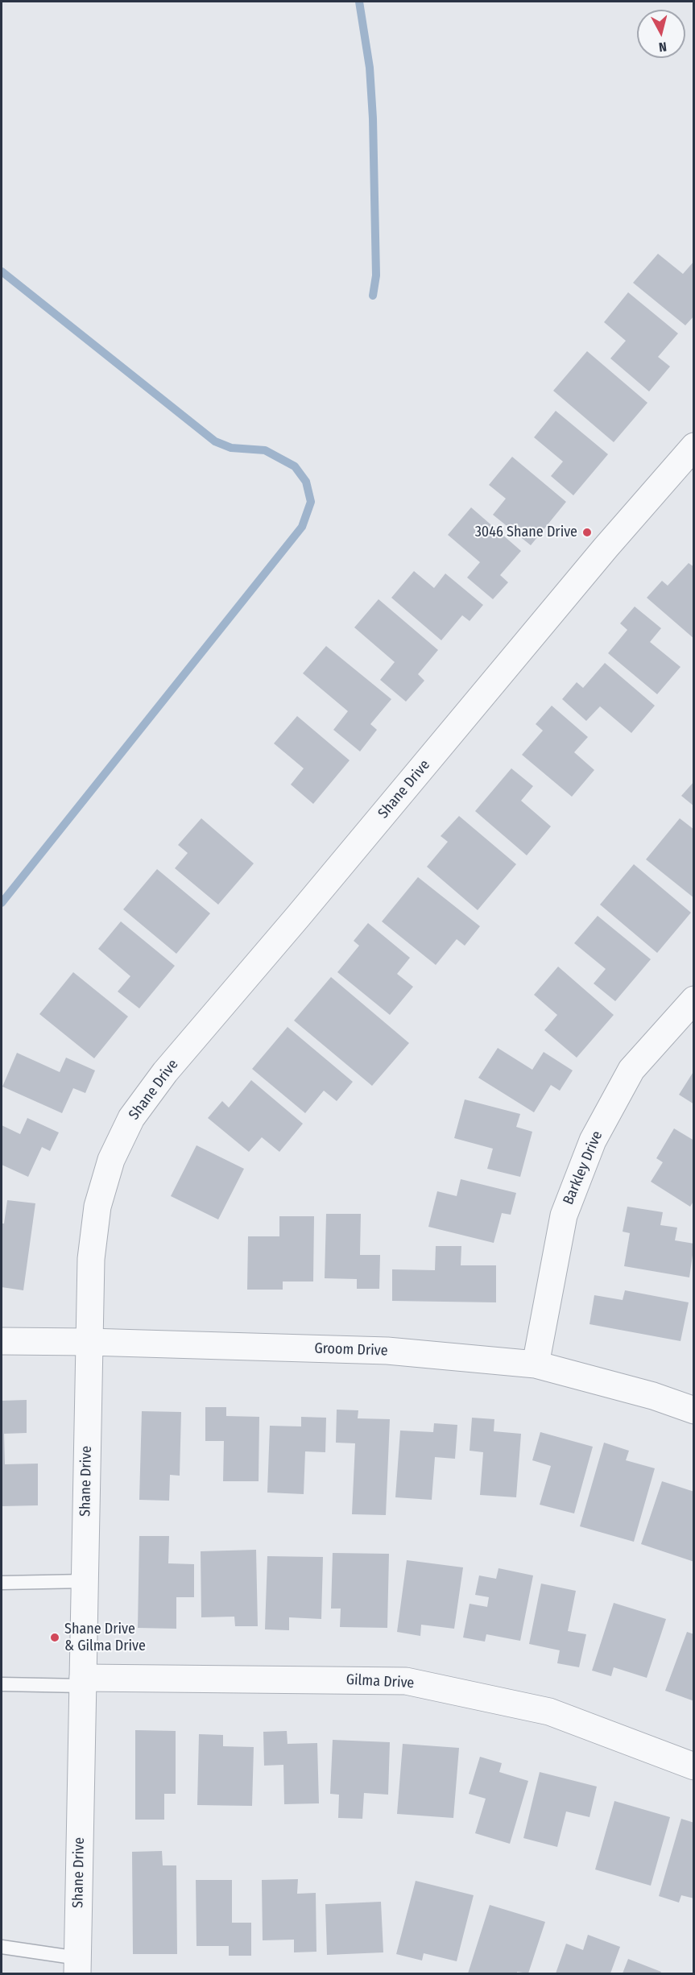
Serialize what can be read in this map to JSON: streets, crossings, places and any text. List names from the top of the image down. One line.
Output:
{"streets":{"street":["Shane Drive","Barkley Drive","Groom Drive","Gilma Drive"]},"crossings":[["Shane Drive","Groom Drive"],["Shane Drive","Gilma Drive"],["Barkley Drive","Groom Drive"]],"places":["3046 Shane Drive","Shane Drive & Gilma Drive"],"north":"bottom"}
